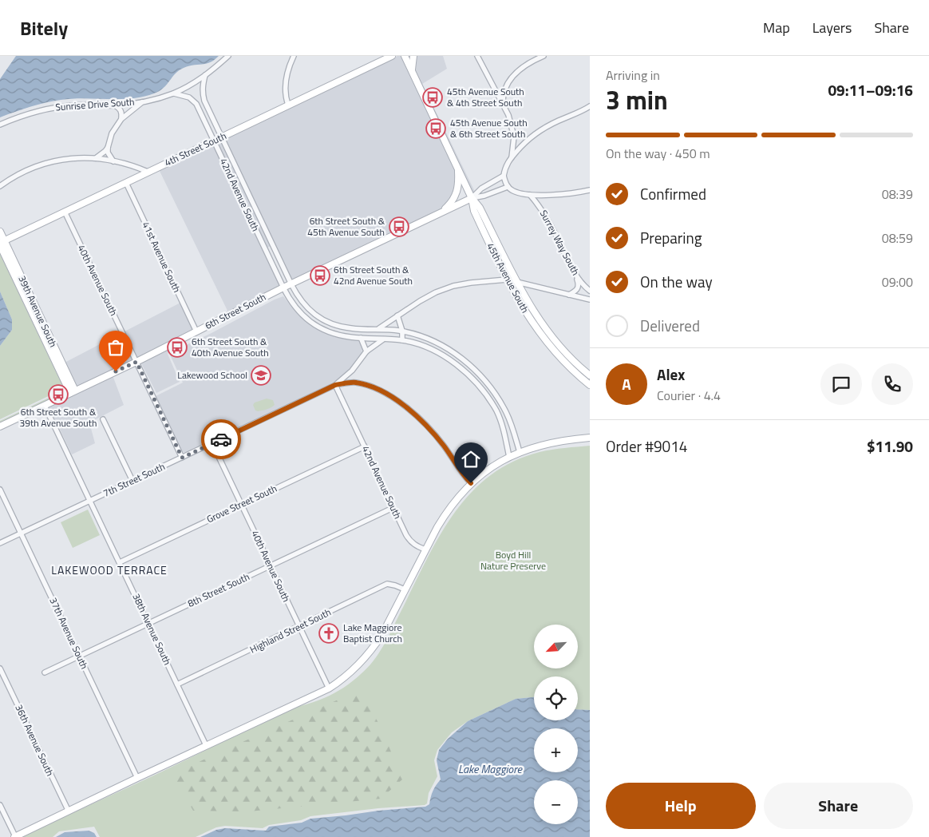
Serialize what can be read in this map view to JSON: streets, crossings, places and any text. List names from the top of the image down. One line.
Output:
{"streets":{"street":["Sunrise Drive South","4th Street South","42nd Avenue South","Surrey Way South","41st Avenue South","45th Avenue South","40th Avenue South","39th Avenue South","6th Street South","7th Street South","Grove Street South","8th Street South","38th Avenue South","Highland Street South","37th Avenue South","36th Avenue South"]},"crossings":[["Sunrise Drive South","42nd Avenue South"],["4th Street South","42nd Avenue South"],["4th Street South","41st Avenue South"],["4th Street South","40th Avenue South"],["4th Street South","39th Avenue South"],["42nd Avenue South","6th Street South"],["42nd Avenue South","7th Street South"],["42nd Avenue South","Grove Street South"],["42nd Avenue South","8th Street South"],["41st Avenue South","6th Street South"],["45th Avenue South","6th Street South"],["40th Avenue South","6th Street South"],["40th Avenue South","7th Street South"],["40th Avenue South","Grove Street South"],["40th Avenue South","8th Street South"],["40th Avenue South","Highland Street South"],["39th Avenue South","6th Street South"],["6th Street South","38th Avenue South"],["7th Street South","38th Avenue South"],["7th Street South","37th Avenue South"],["Grove Street South","38th Avenue South"],["8th Street South","38th Avenue South"],["8th Street South","37th Avenue South"],["38th Avenue South","Highland Street South"]],"districts":["LAKEWOOD TERRACE"],"water":["Lake Maggiore"],"parks":["Boyd Hill Nature Preserve"],"places":{"bus stop":["45th Avenue South & 4th Street South","45th Avenue South & 6th Street South","6th Street South & 45th Avenue South","6th Street South & 42nd Avenue South","6th Street South & 40th Avenue South","6th Street South & 39th Avenue South"],"school or university":["Lakewood School"],"church":["Lake Maggiore Baptist Church"]},"north":"bottom left","page":{"header":"Bitely","nav":["Map","Layers","Share"],"heading":["3 min","Arriving in","09:11–09:16"],"panel":["Alex","Courier · 4.4","Order #9014","$11.90"],"bar":"On the way · 450 m","list":[["Confirmed","08:39"],["Preparing","08:59"],["On the way","09:00"],"Delivered"],"round":"A","map_buttons":["+","−"],"buttons":["Help","Share"]}}
